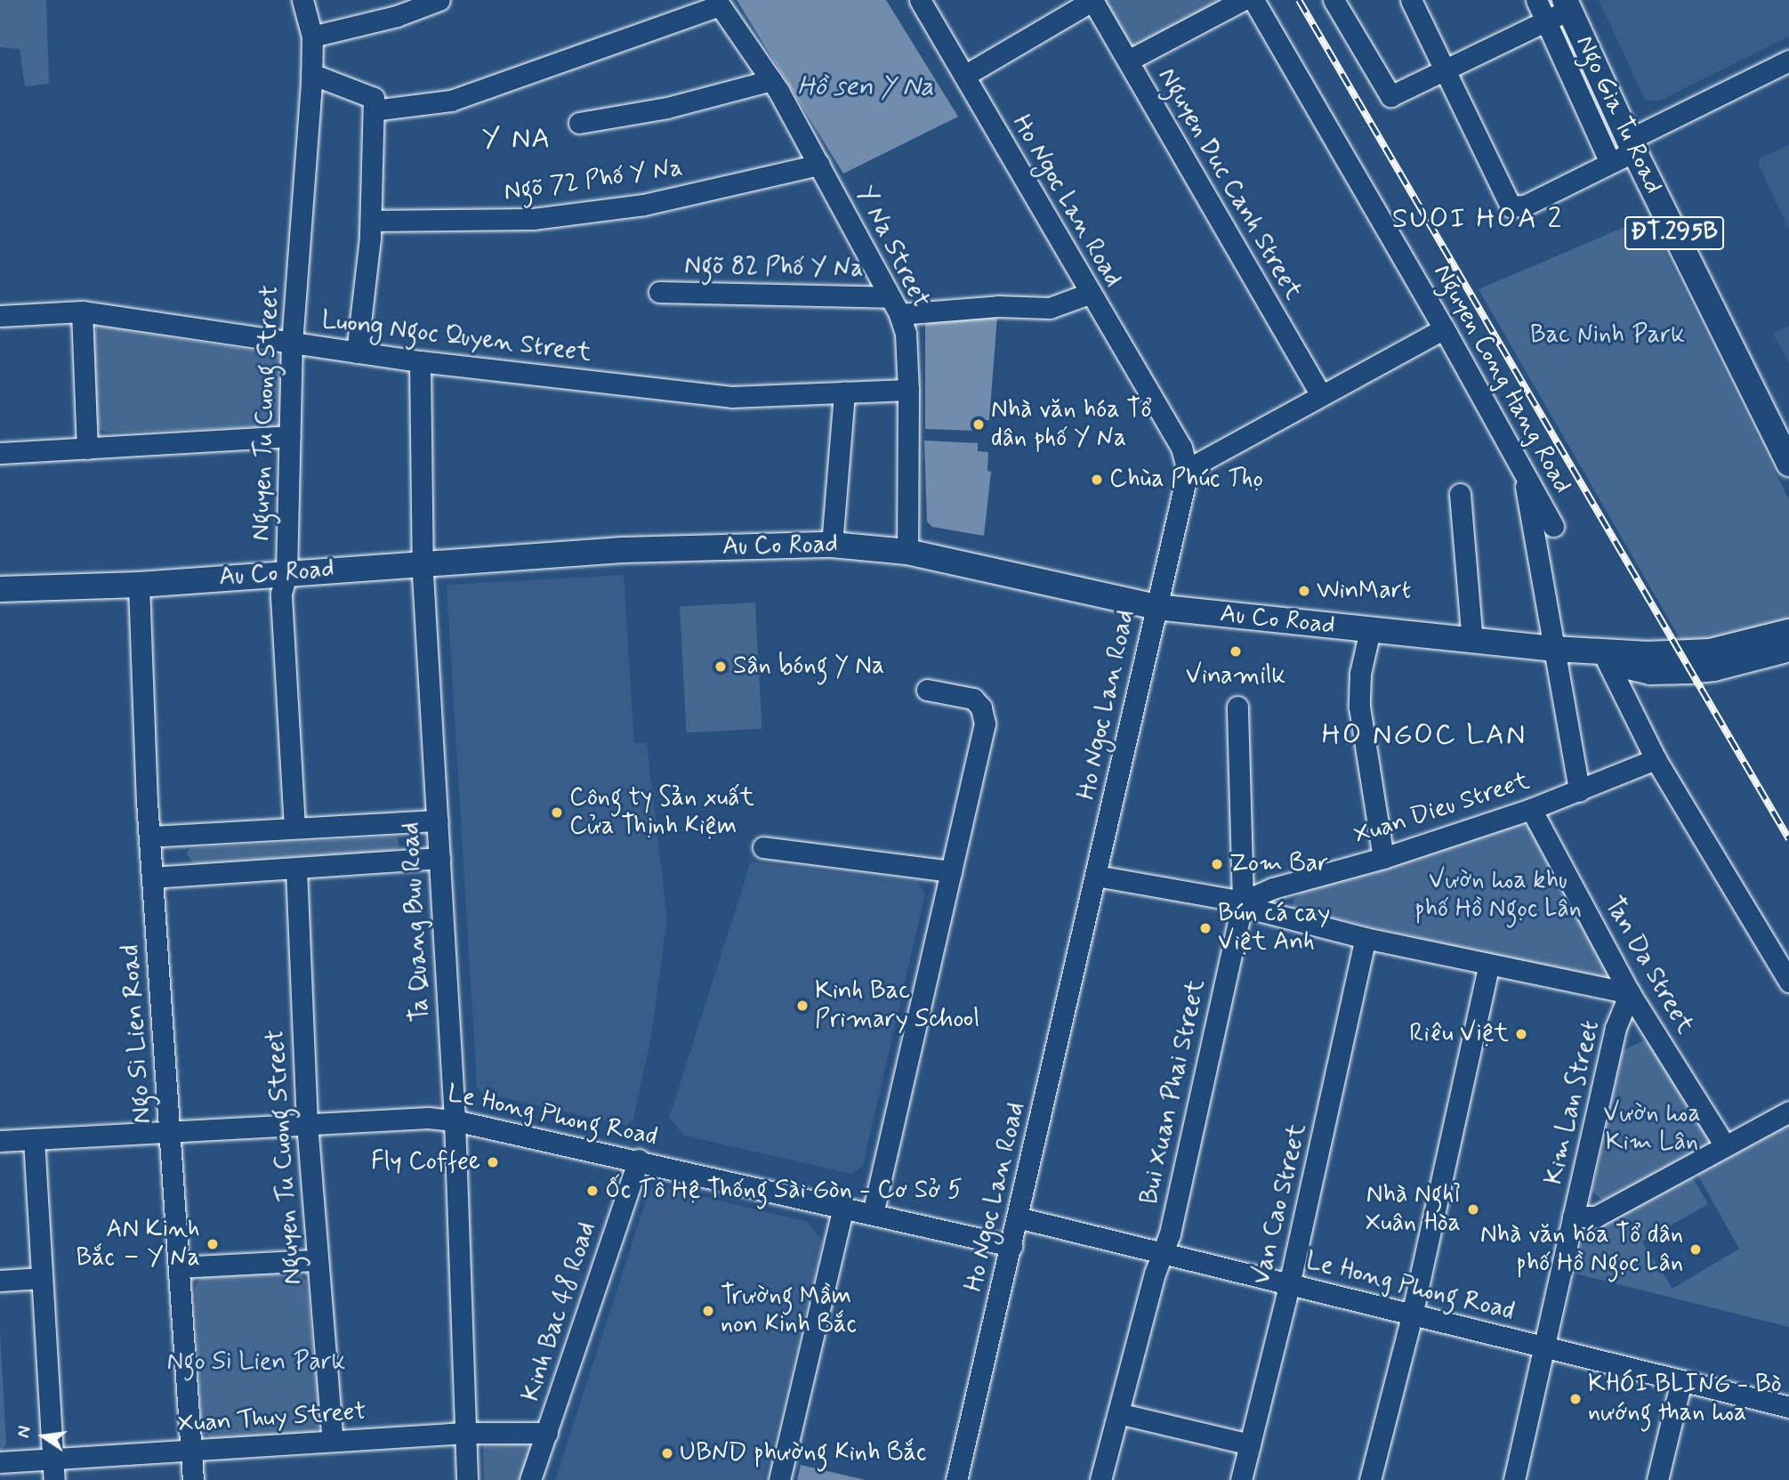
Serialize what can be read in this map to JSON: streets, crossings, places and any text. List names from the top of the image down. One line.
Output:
{"streets":{"main road":["Ngo Gia Tu Road","ĐT.295B","Au Co Road"],"street":["Ngõ 72 Phố Y Na","Nguyen Duc Canh Street","Ho Ngoc Lan Road","Y Na Street","Ngõ 82 Phố Y Na","Luong Ngoc Quyen Street","Nguyen Cong Hang Road","Nguyen Tu Cuong Street","Xuan Dieu Street","Ta Quang Buu Road","Tan Da Street","Ngo Si Lien Road","Bui Xuan Phai Street","Kim Lan Street","Le Hong Phong Road","Van Cao Street","Kinh Bac 48 Road","Xuan Thuy Street"]},"crossings":[["Ngõ 72 Phố Y Na","Y Na Street"],["Ho Ngoc Lan Road","Ngõ 82 Phố Y Na"],["Ho Ngoc Lan Road","Au Co Road"],["Ho Ngoc Lan Road","Le Hong Phong Road"],["Y Na Street","Ngõ 82 Phố Y Na"],["Y Na Street","Luong Ngoc Quyen Street"],["Y Na Street","Au Co Road"],["Luong Ngoc Quyen Street","Nguyen Tu Cuong Street"],["Luong Ngoc Quyen Street","Ta Quang Buu Road"],["Nguyen Tu Cuong Street","Au Co Road"],["Nguyen Tu Cuong Street","Le Hong Phong Road"],["Nguyen Tu Cuong Street","Xuan Thuy Street"],["Au Co Road","Ta Quang Buu Road"],["Au Co Road","Ngo Si Lien Road"],["Xuan Dieu Street","Tan Da Street"],["Xuan Dieu Street","Bui Xuan Phai Street"],["Ta Quang Buu Road","Le Hong Phong Road"],["Ta Quang Buu Road","Xuan Thuy Street"],["Tan Da Street","Kim Lan Street"],["Ngo Si Lien Road","Le Hong Phong Road"],["Ngo Si Lien Road","Xuan Thuy Street"],["Bui Xuan Phai Street","Le Hong Phong Road"],["Kim Lan Street","Le Hong Phong Road"],["Le Hong Phong Road","Van Cao Street"],["Le Hong Phong Road","Kinh Bac 48 Road"],["Kinh Bac 48 Road","Xuan Thuy Street"]],"districts":["Y NA","SUOI HOA 2","HO NGOC LAN"],"water":["Hồ sen Y Na"],"parks":["Bac Ninh Park","Vườn hoa khu phố Hồ Ngọc Lân","Vườn hoa Kim Lân","Ngo Si Lien Park"],"places":["Nhà văn hóa Tổ dân phố Y Na","Chùa Phúc Thọ","WinMart","Vinamilk","Sân bóng Y Na","Công ty Sản xuất Cửa Thịnh Kiệm","Zom Bar","Bún cá cay Việt Anh","Kinh Bac Primary School","Riêu Việt","Fly Coffee","Ốc Tô Hệ Thống Sài Gòn - Cơ Sở 5","Nhà Nghỉ Xuân Hòa","AN Kinh Bắc – Y Na","Nhà văn hóa Tổ dân phố Hồ Ngọc Lân","Trường Mầm non Kinh Bắc","KHÓI BLING - Bò nướng than hoa","UBND phường Kinh Bắc"],"north":"left"}
